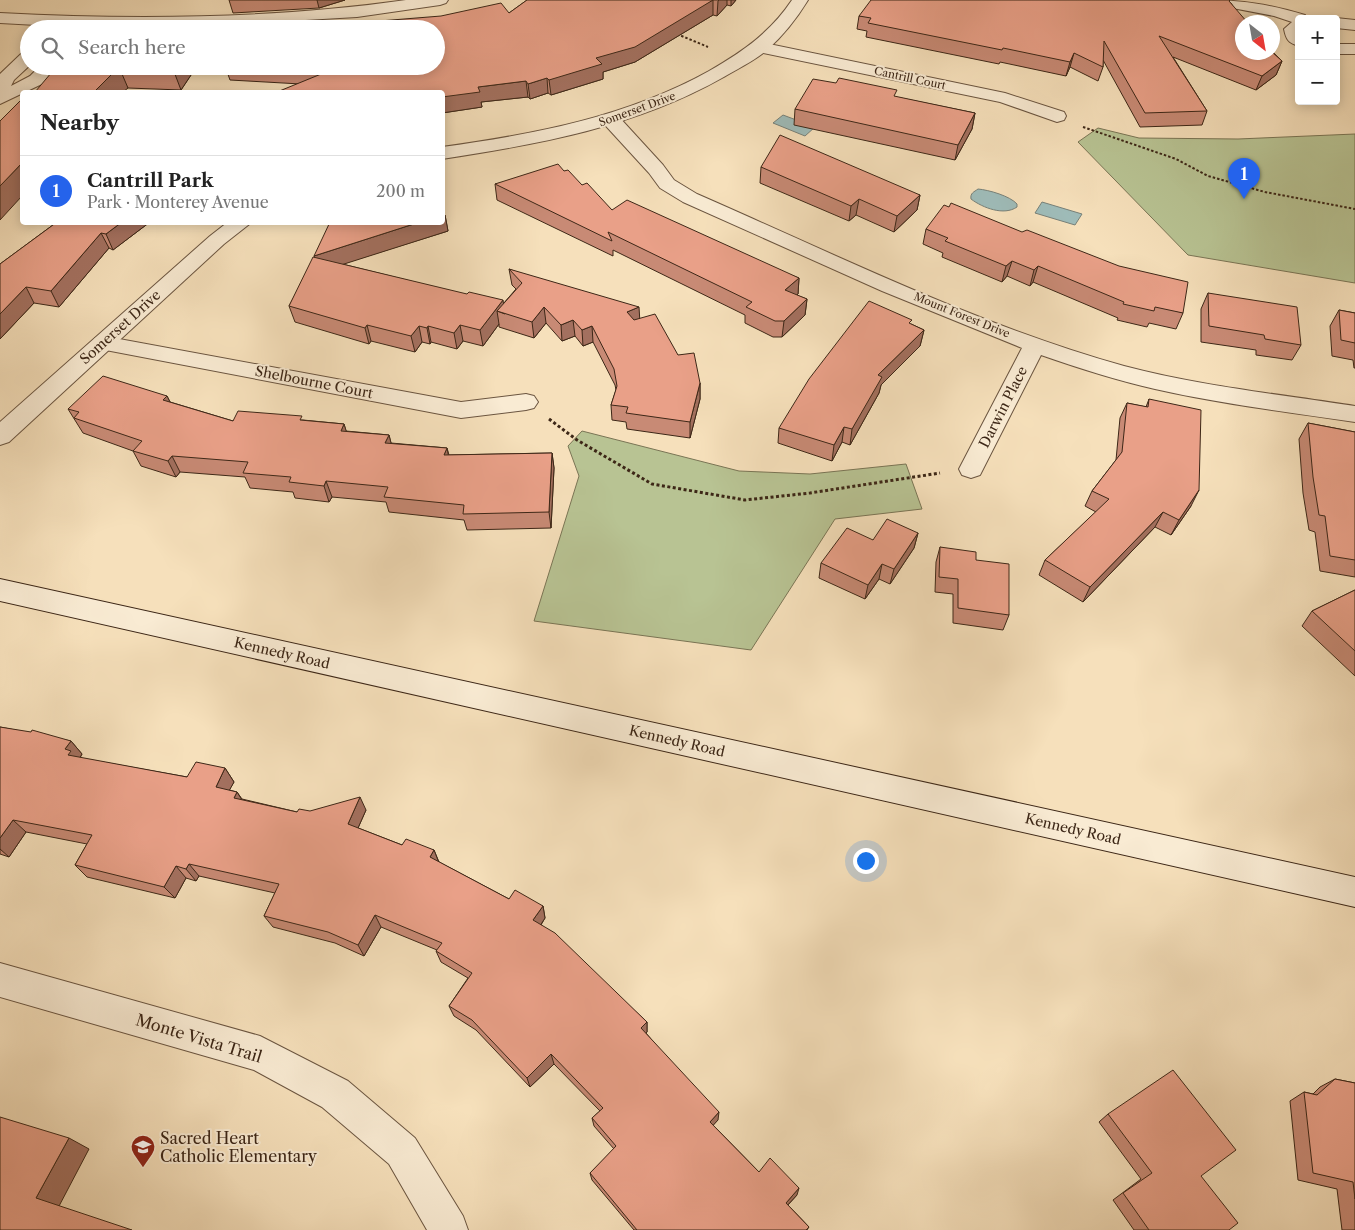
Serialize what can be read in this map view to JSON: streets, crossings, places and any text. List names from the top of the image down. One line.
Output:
{"streets":{"street":["Cantrill Court","Somerset Drive","Mount Forest Drive","Shelbourne Court","Darwin Place","Kennedy Road","Monte Vista Trail"]},"crossings":[["Cantrill Court","Somerset Drive"],["Somerset Drive","Mount Forest Drive"],["Somerset Drive","Shelbourne Court"],["Mount Forest Drive","Darwin Place"]],"places":{"school or university":["Sacred Heart Catholic Elementary"]},"north":"bottom right","page":{"map_buttons":["+","−"],"search":"Search here","heading":"Nearby","list":[{"mark":"1","name":"Cantrill Park","note":"Park · Monterey Avenue","value":"200 m"}],"pins":"1"}}
